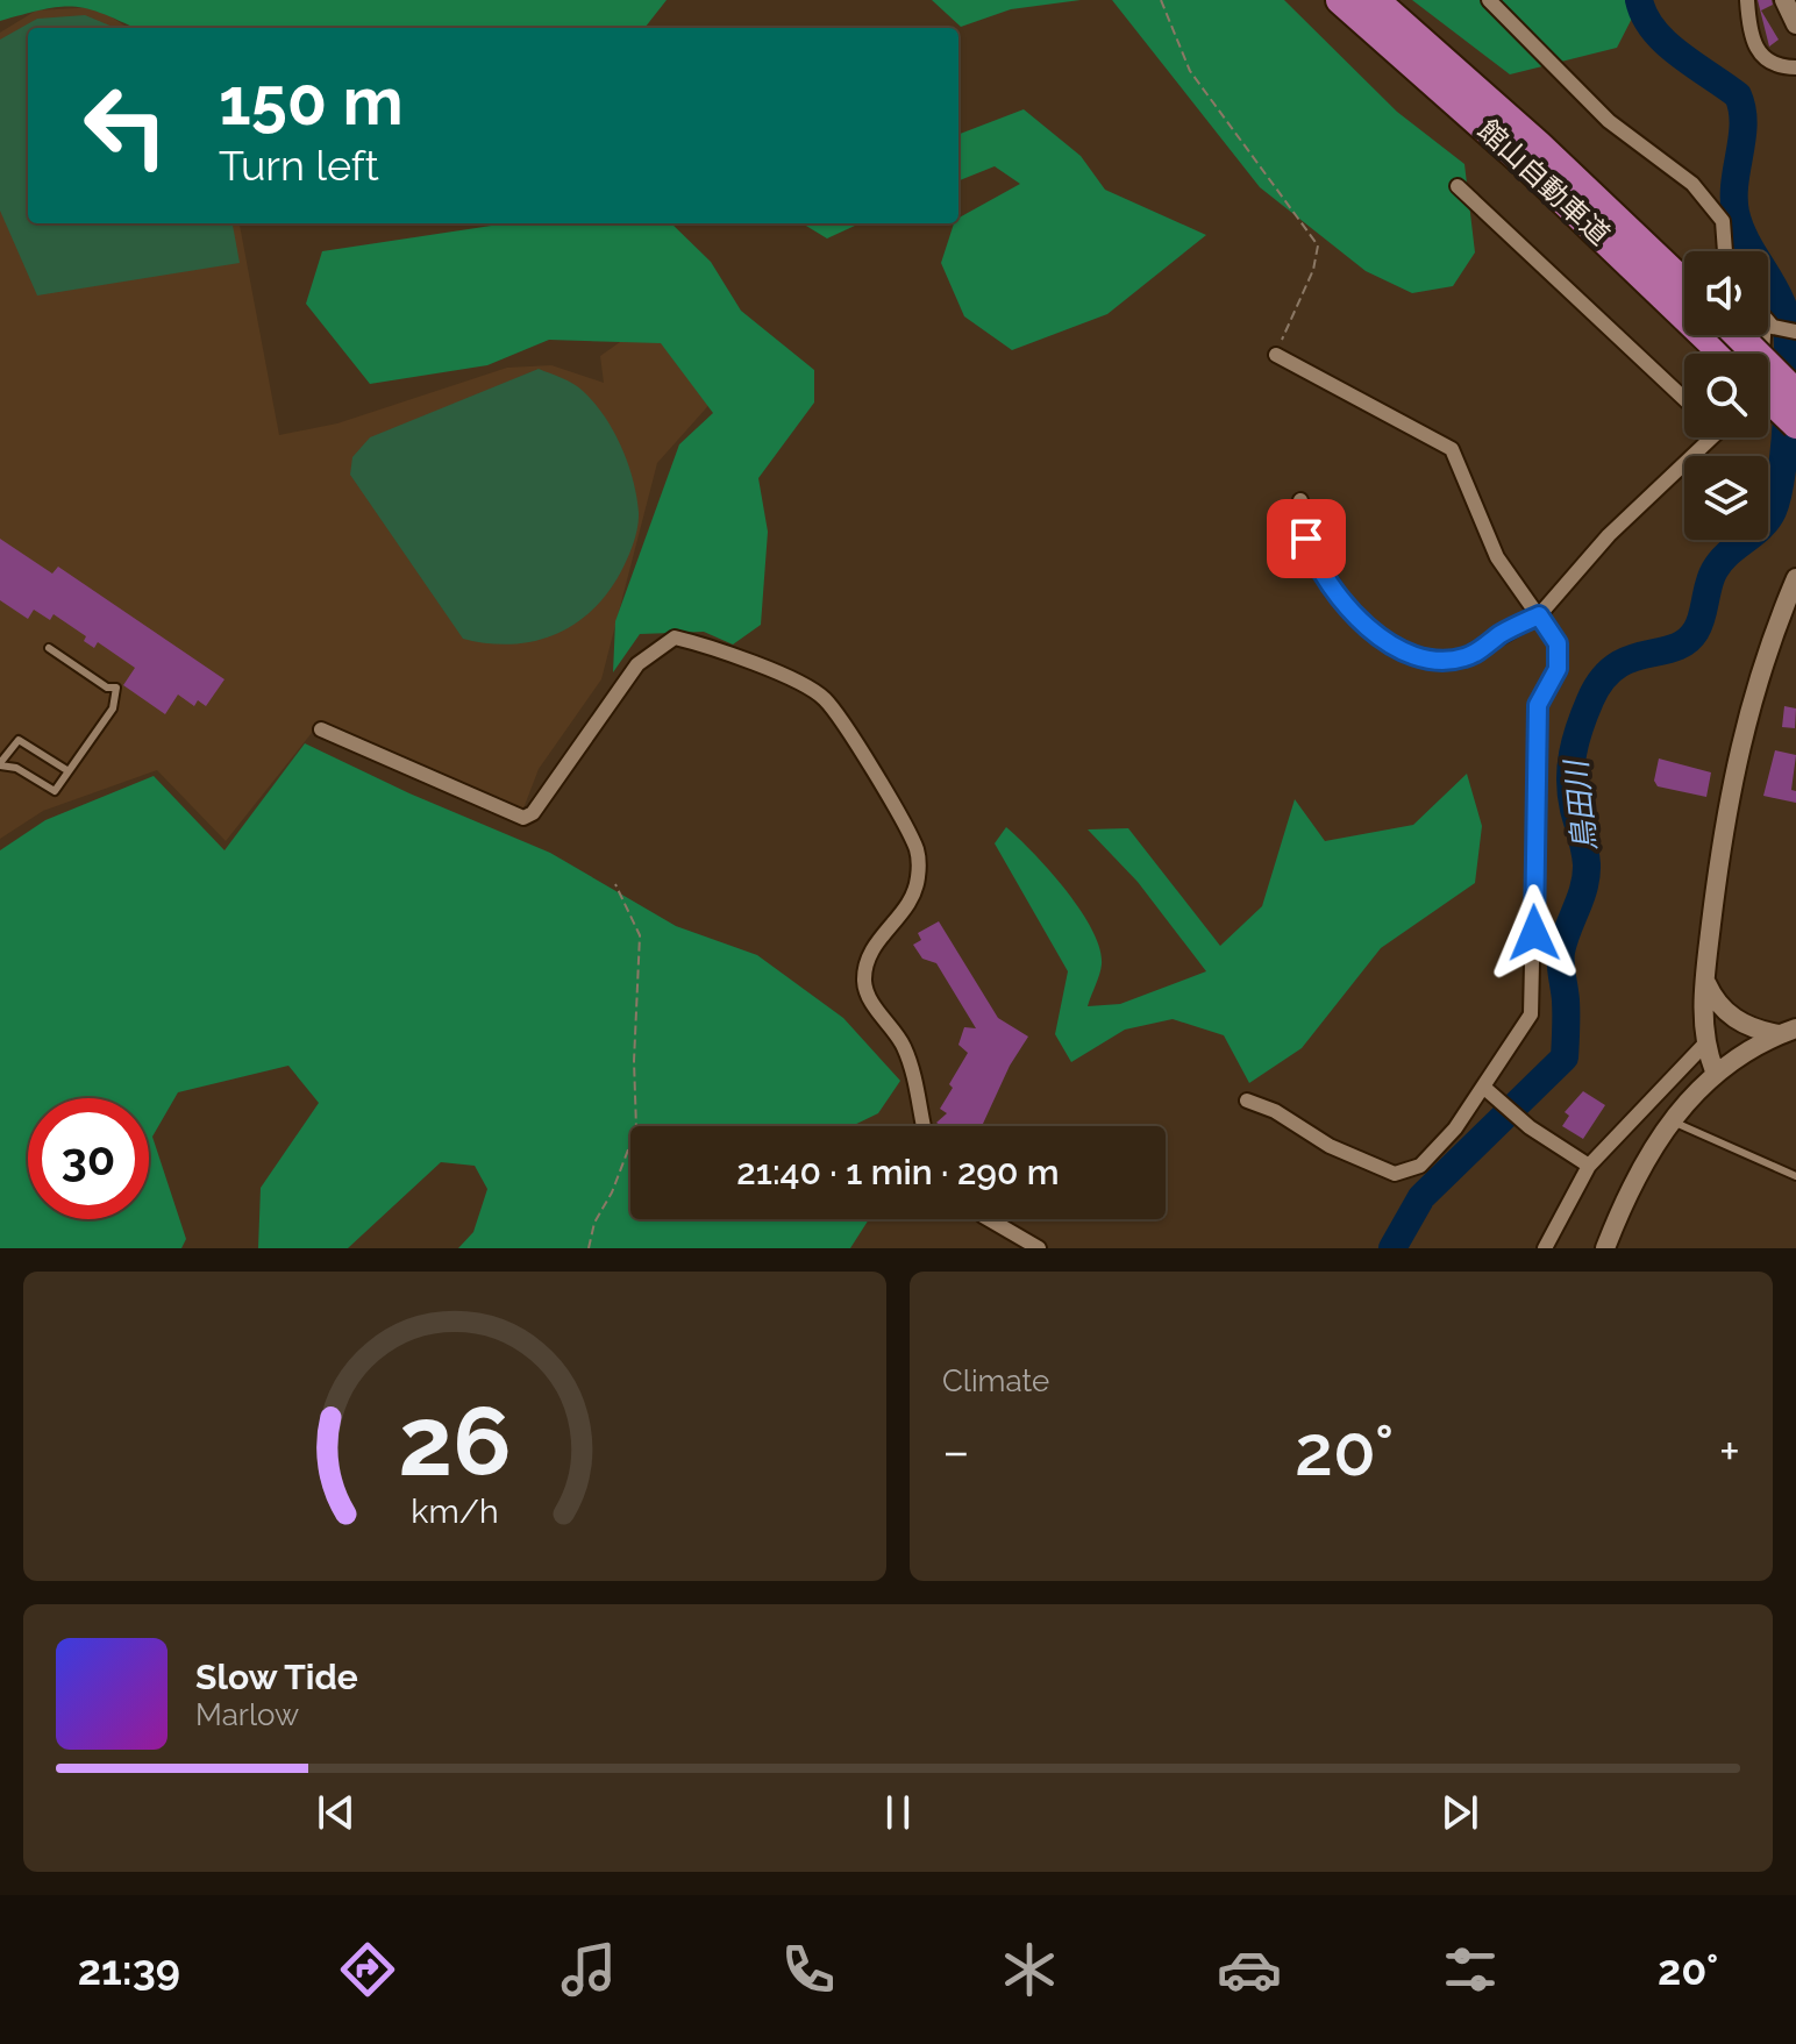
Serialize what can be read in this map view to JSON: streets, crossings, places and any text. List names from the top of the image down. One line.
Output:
{"streets":{"highway":["館山自動車道"]},"water":["鳥田川"],"page":{"turn":["150 m","Turn left"],"limit":"30","trip":"21:40 · 1 min · 290 m","tile":"Climate","heat":["−","20°","+"],"song":["Slow Tide","Marlow"],"tabs":["21:39","20°"],"gauge":["26","km/h"]}}
